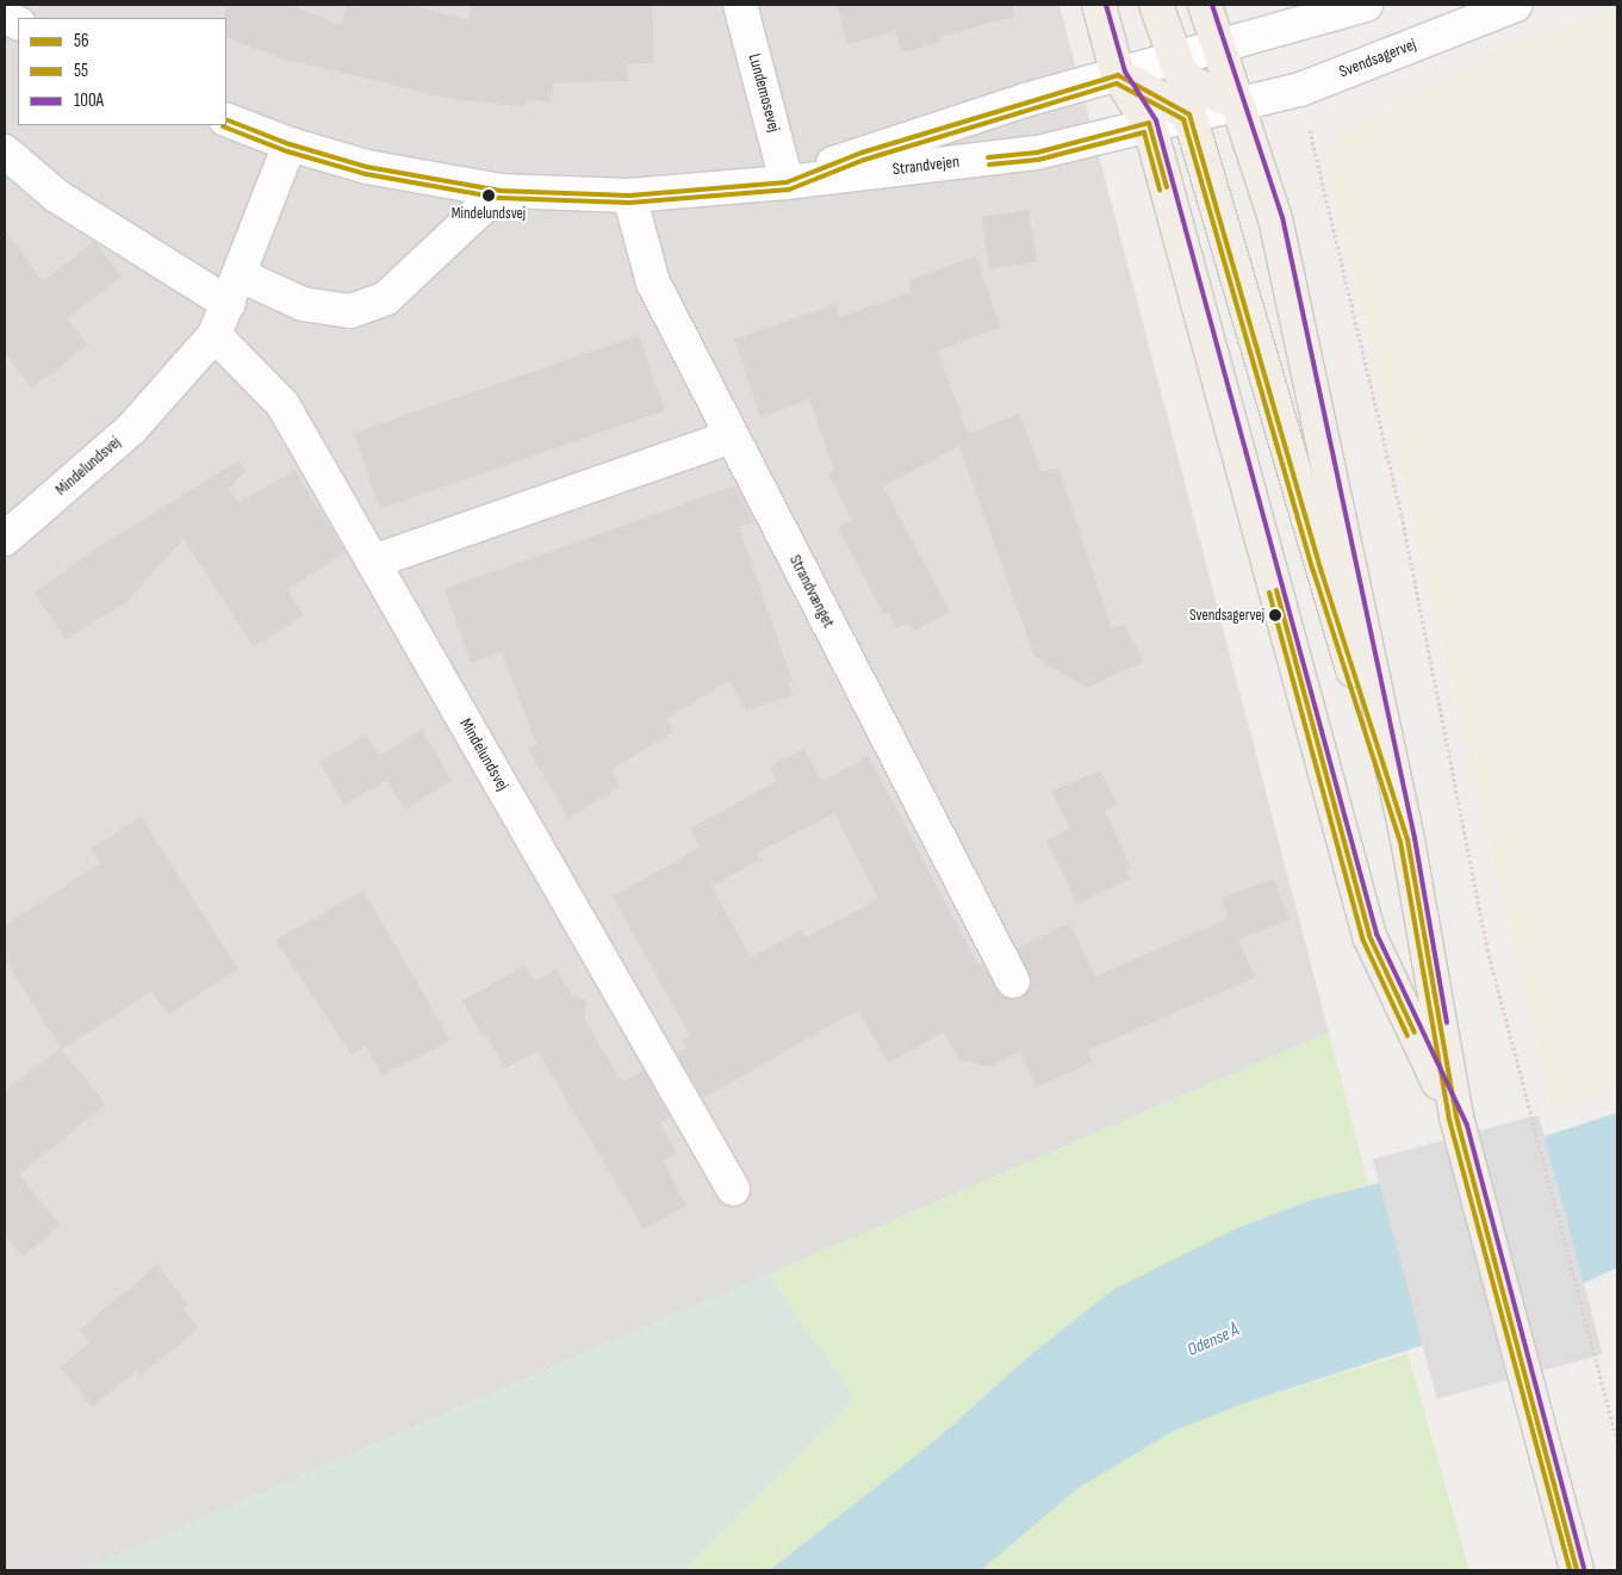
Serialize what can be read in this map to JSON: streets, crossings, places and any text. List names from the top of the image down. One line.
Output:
{"streets":{"street":["Svendsagervej","Lundemosevej","Strandvejen","Mindelundsvej","Strandvænget"]},"crossings":[["Svendsagervej","Strandvejen"],["Lundemosevej","Strandvejen"],["Strandvejen","Mindelundsvej"],["Strandvejen","Strandvænget"]],"water":["Odense Å"],"places":["Mindelundsvej","Svendsagervej"],"lines":["transit line 100A","transit line 56","transit line 55"],"legend":["56","55","100A"]}
